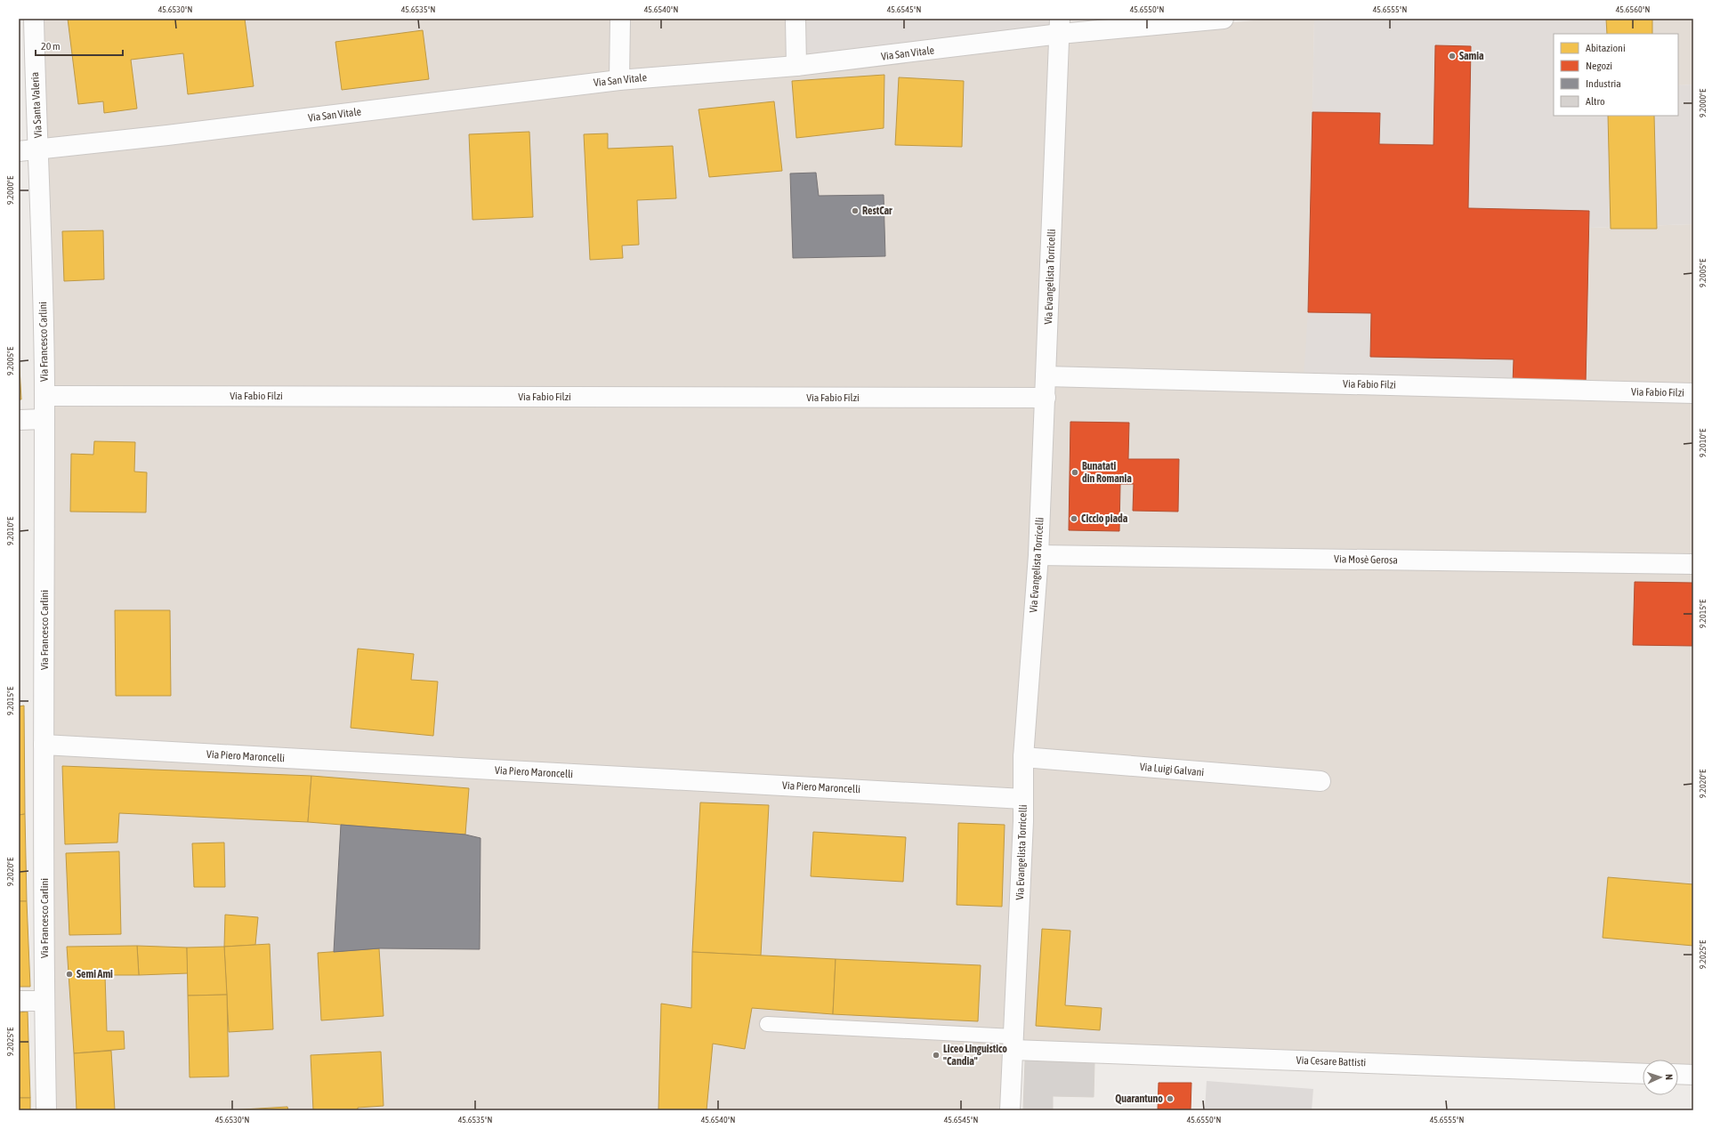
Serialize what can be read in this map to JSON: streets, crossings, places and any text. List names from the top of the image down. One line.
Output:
{"streets":{"street":["Via San Vitale","Via Santa Valeria","Via Evangelista Torricelli","Via Francesco Carlini","Via Fabio Filzi","Via Mosè Gerosa","Via Piero Maroncelli","Via Luigi Galvani","Via Cesare Battisti"]},"crossings":[["Via San Vitale","Via Santa Valeria"],["Via San Vitale","Via Evangelista Torricelli"],["Via San Vitale","Via Francesco Carlini"],["Via Santa Valeria","Via Francesco Carlini"],["Via Evangelista Torricelli","Via Fabio Filzi"],["Via Evangelista Torricelli","Via Mosè Gerosa"],["Via Evangelista Torricelli","Via Piero Maroncelli"],["Via Evangelista Torricelli","Via Luigi Galvani"],["Via Evangelista Torricelli","Via Cesare Battisti"],["Via Francesco Carlini","Via Fabio Filzi"],["Via Francesco Carlini","Via Piero Maroncelli"]],"places":["Samia","RestCar","Bunatati din Romania","Ciccio piada","Semi Ami","Liceo Linguistico \"Candia\"","Quarantuno"],"legend":["Abitazioni","Negozi","Industria","Altro"],"scale_bar":"20 m","north":"right","coordinates":["45.6530°N","45.6535°N","45.6540°N","45.6545°N","45.6550°N","45.6555°N","45.6560°N","9.2000°E","9.2005°E","9.2010°E","9.2015°E","9.2020°E","9.2025°E"]}
